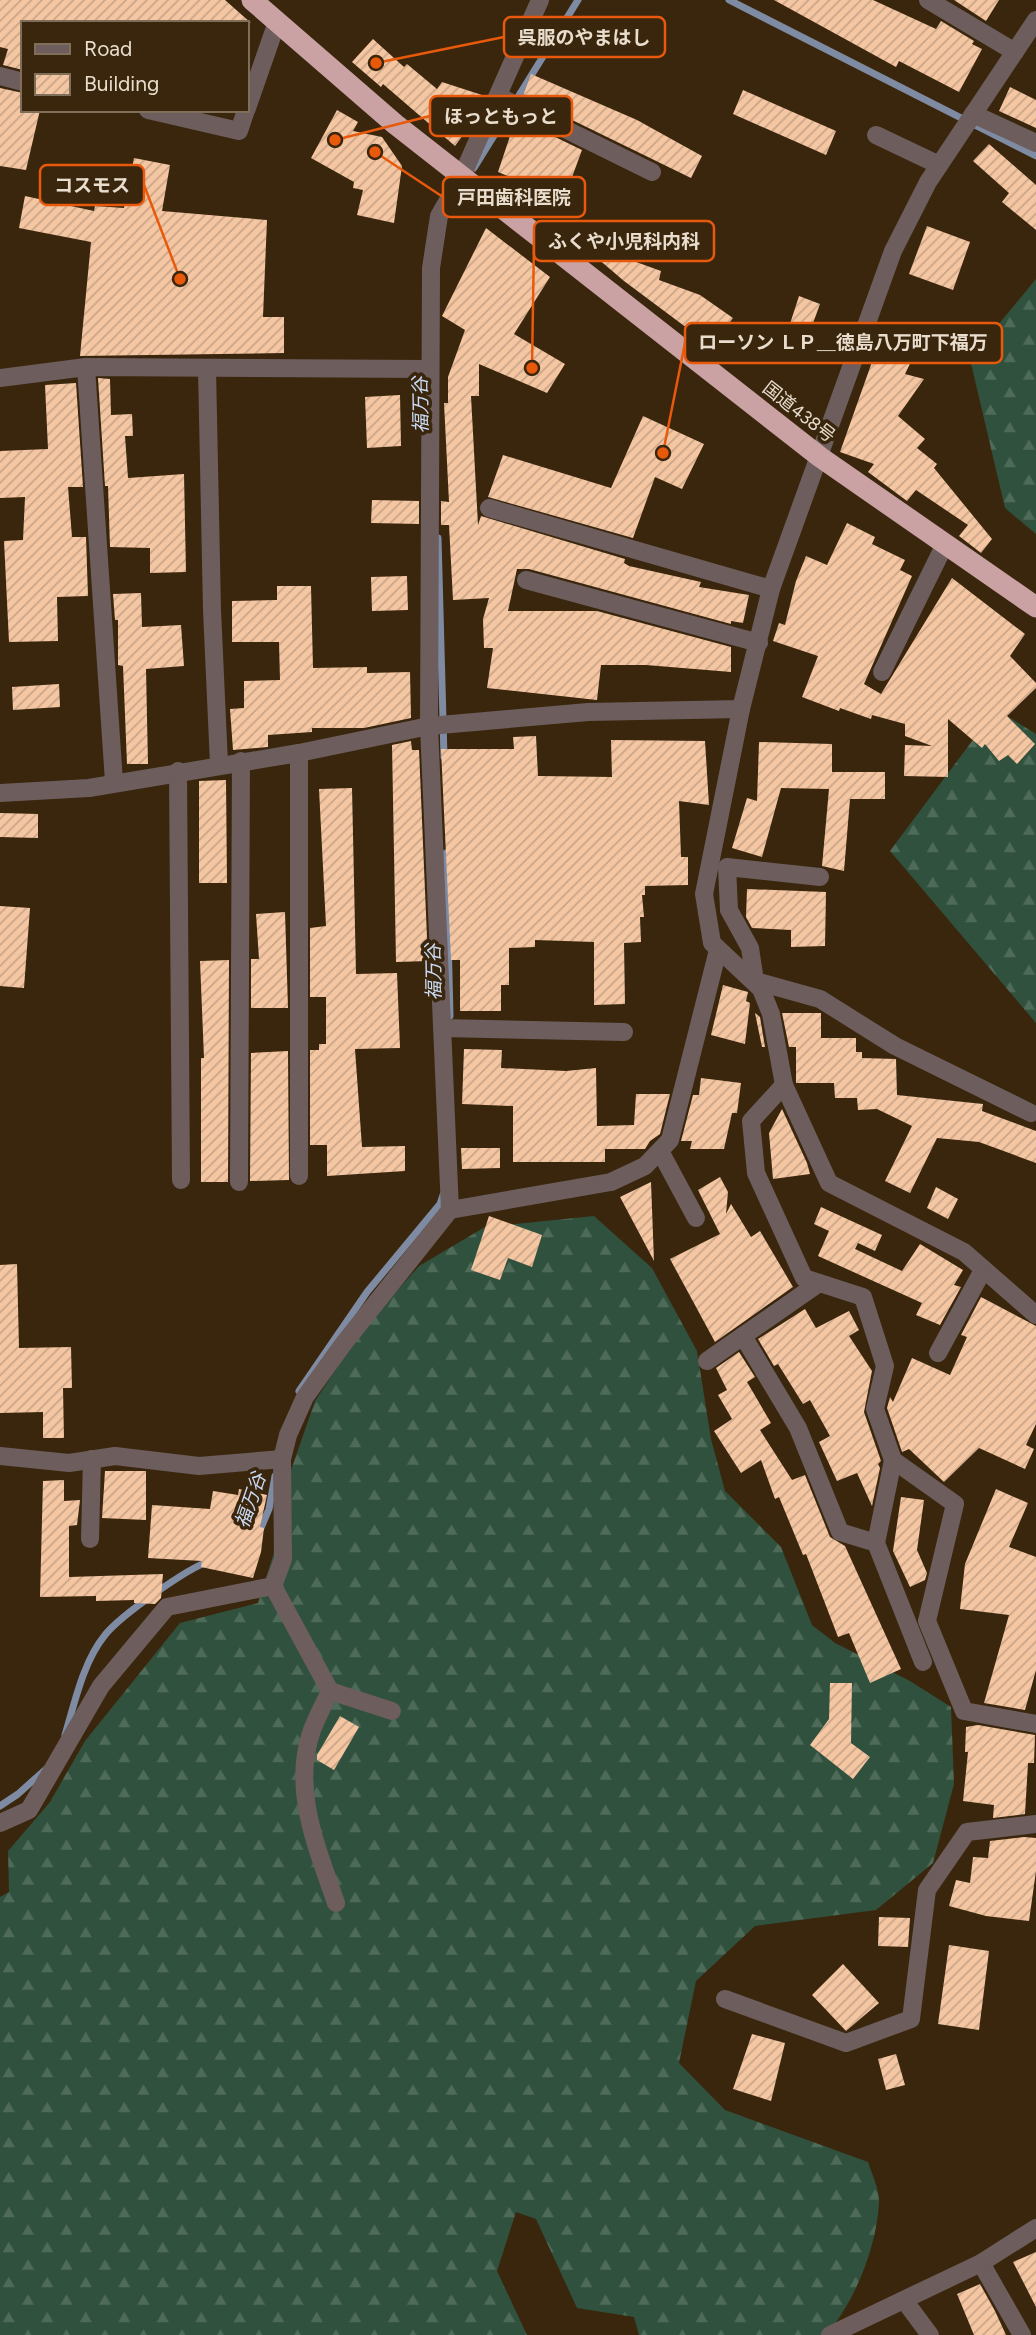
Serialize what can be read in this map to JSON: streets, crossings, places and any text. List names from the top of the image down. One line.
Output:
{"streets":{"highway":["国道438号"]},"water":["福万谷"],"places":["呉服のやまはし","ほっともっと","戸田歯科医院","コスモス","ふくや小児科内科","ローソン ＬＰ＿徳島八万町下福万"],"legend":["Road","Building"]}
